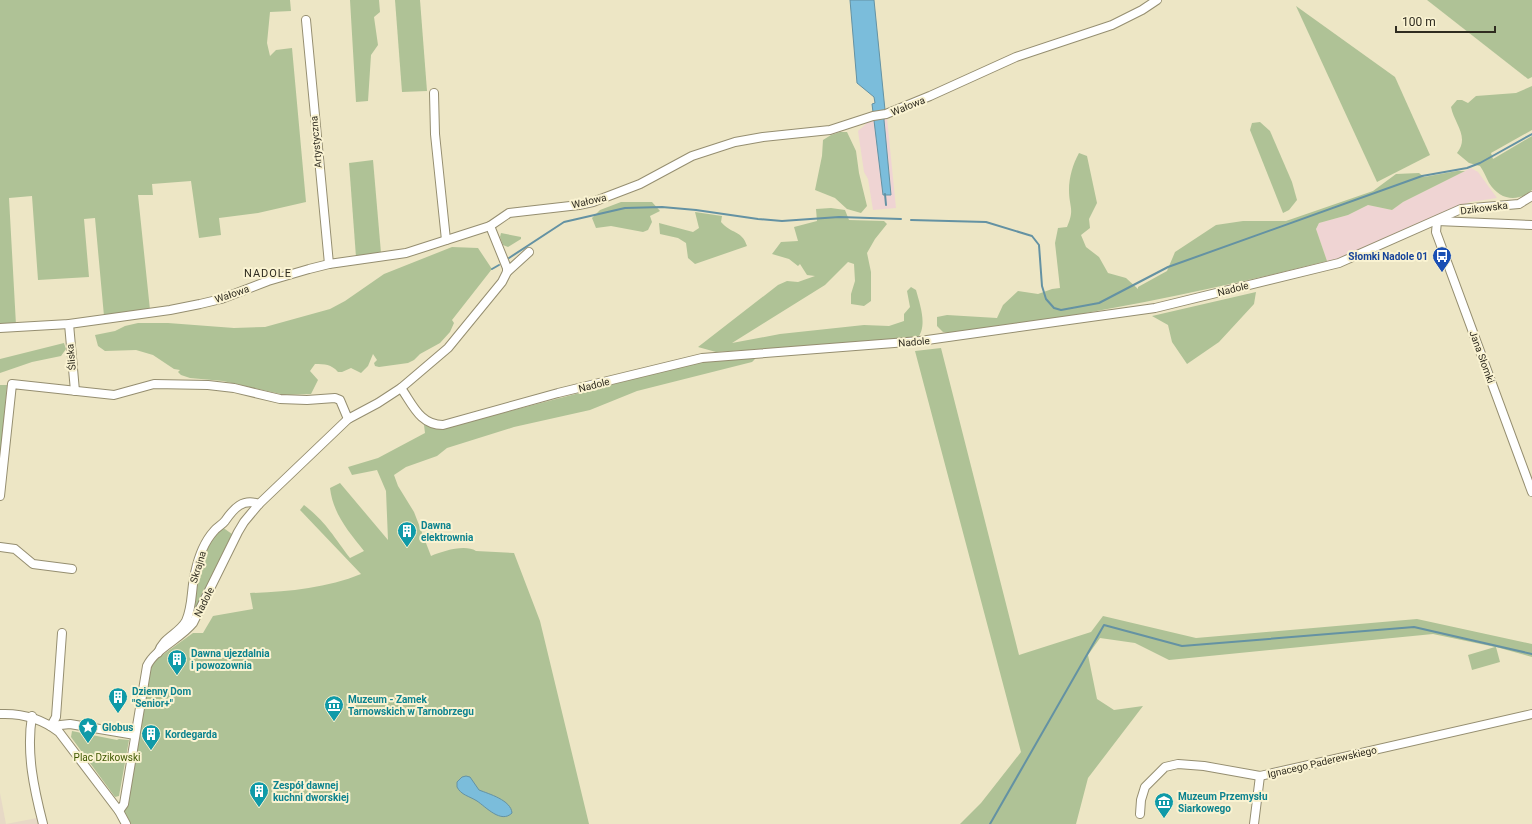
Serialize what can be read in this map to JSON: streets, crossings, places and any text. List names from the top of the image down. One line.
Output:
{"streets":{"street":["Wałowa","Artystyczna","Dzikowska","Nadole","Śliska","Jana Słomki","Skrajna","Ignacego Paderewskiego"]},"crossings":[["Wałowa","Artystyczna"],["Wałowa","Śliska"],["Dzikowska","Nadole"],["Dzikowska","Jana Słomki"],["Nadole","Jana Słomki"],["Nadole","Skrajna"]],"districts":["NADOLE"],"parks":["Plac Dzikowski"],"places":{"bus stop":["Słomki Nadole 01"],"building":["Dawna elektrownia","Dawna ujezdalnia i powozownia","Dzienny Dom \"Senior+\"","Kordegarda","Zespół dawnej kuchni dworskiej"],"museum":["Muzeum - Zamek Tarnowskich w Tarnobrzegu","Muzeum Przemysłu Siarkowego"],"place":["Globus"]},"scale_bar":"100 m"}
